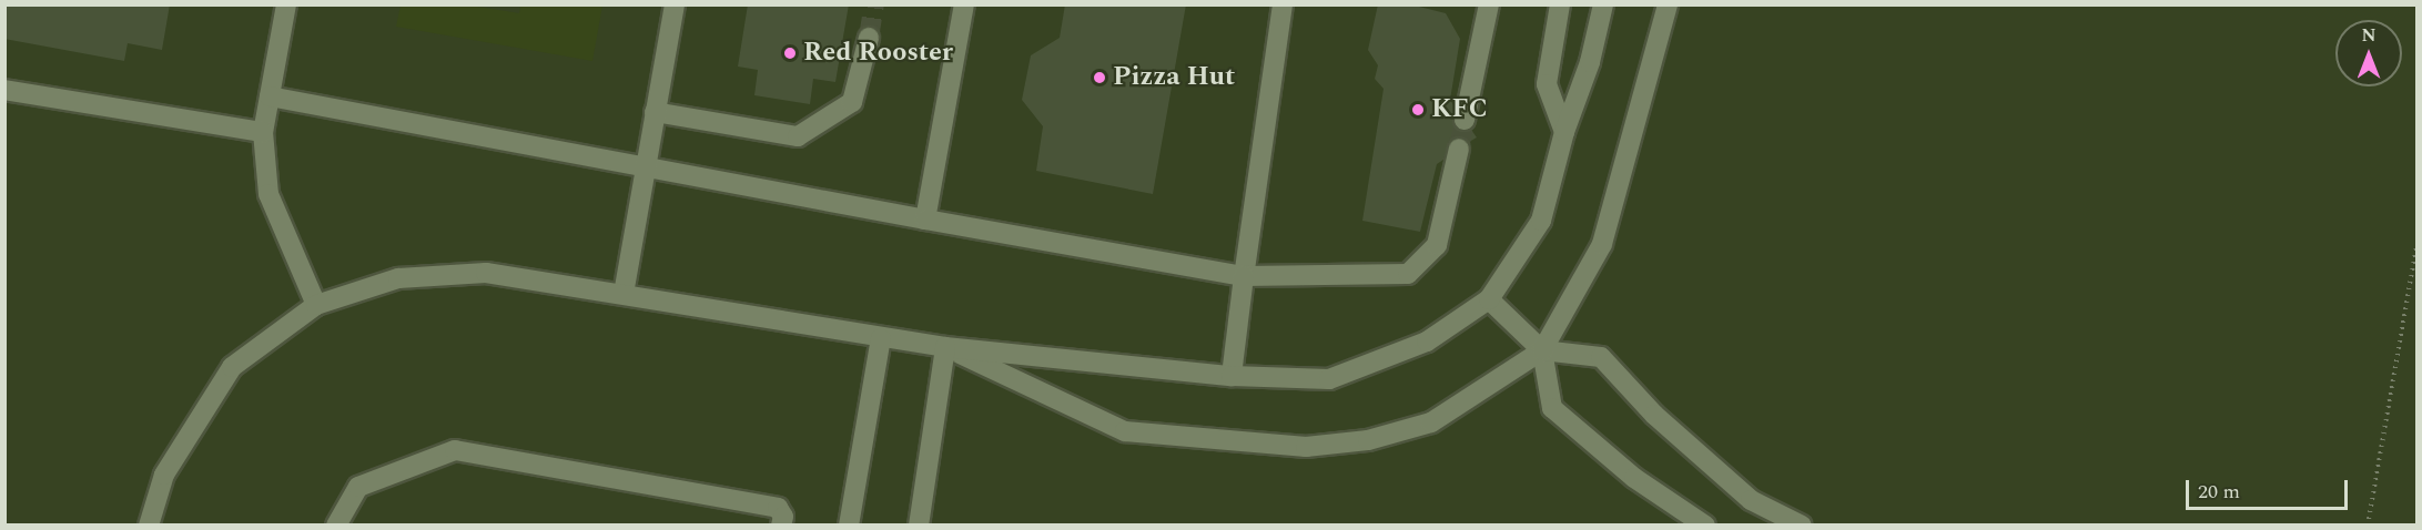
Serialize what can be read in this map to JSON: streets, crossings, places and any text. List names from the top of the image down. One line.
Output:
{"places":["Red Rooster","Pizza Hut","KFC"],"scale_bar":"20 m","north":"top"}
